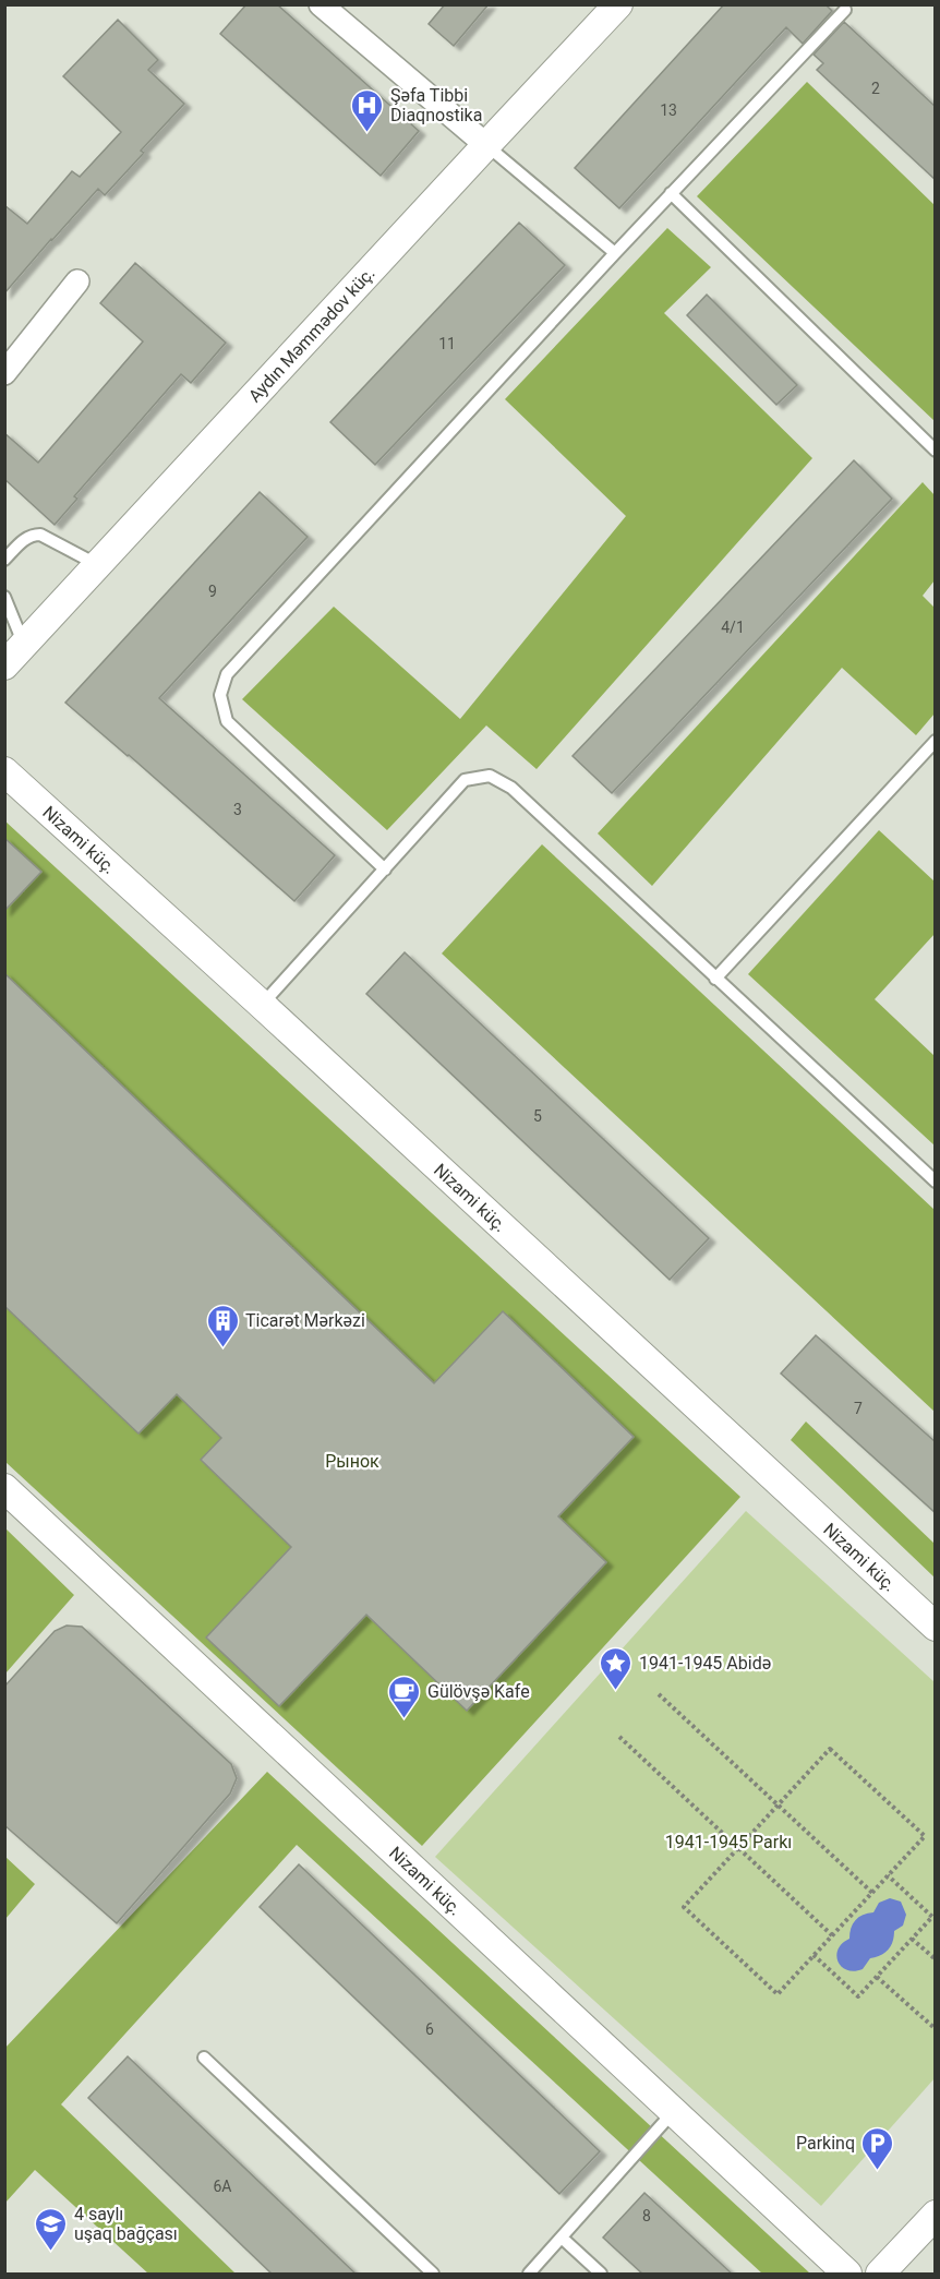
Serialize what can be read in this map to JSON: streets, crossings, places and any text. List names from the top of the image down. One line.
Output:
{"streets":{"street":["Aydın Məmmədov küç.","Nizami küç."]},"parks":["Рынок","1941-1945 Parkı"],"places":{"hospital":["Şəfa Tibbi Diaqnostika"],"building":["Ticarət Mərkəzi"],"place":["1941-1945 Abidə"],"cafe":["Gülövşə Kafe"],"parking":["Parkinq"],"school or university":["4 saylı uşaq bağçası"]},"house_numbers":["2","13","11","9","4/1","3","5","7","6","6A","8"]}
